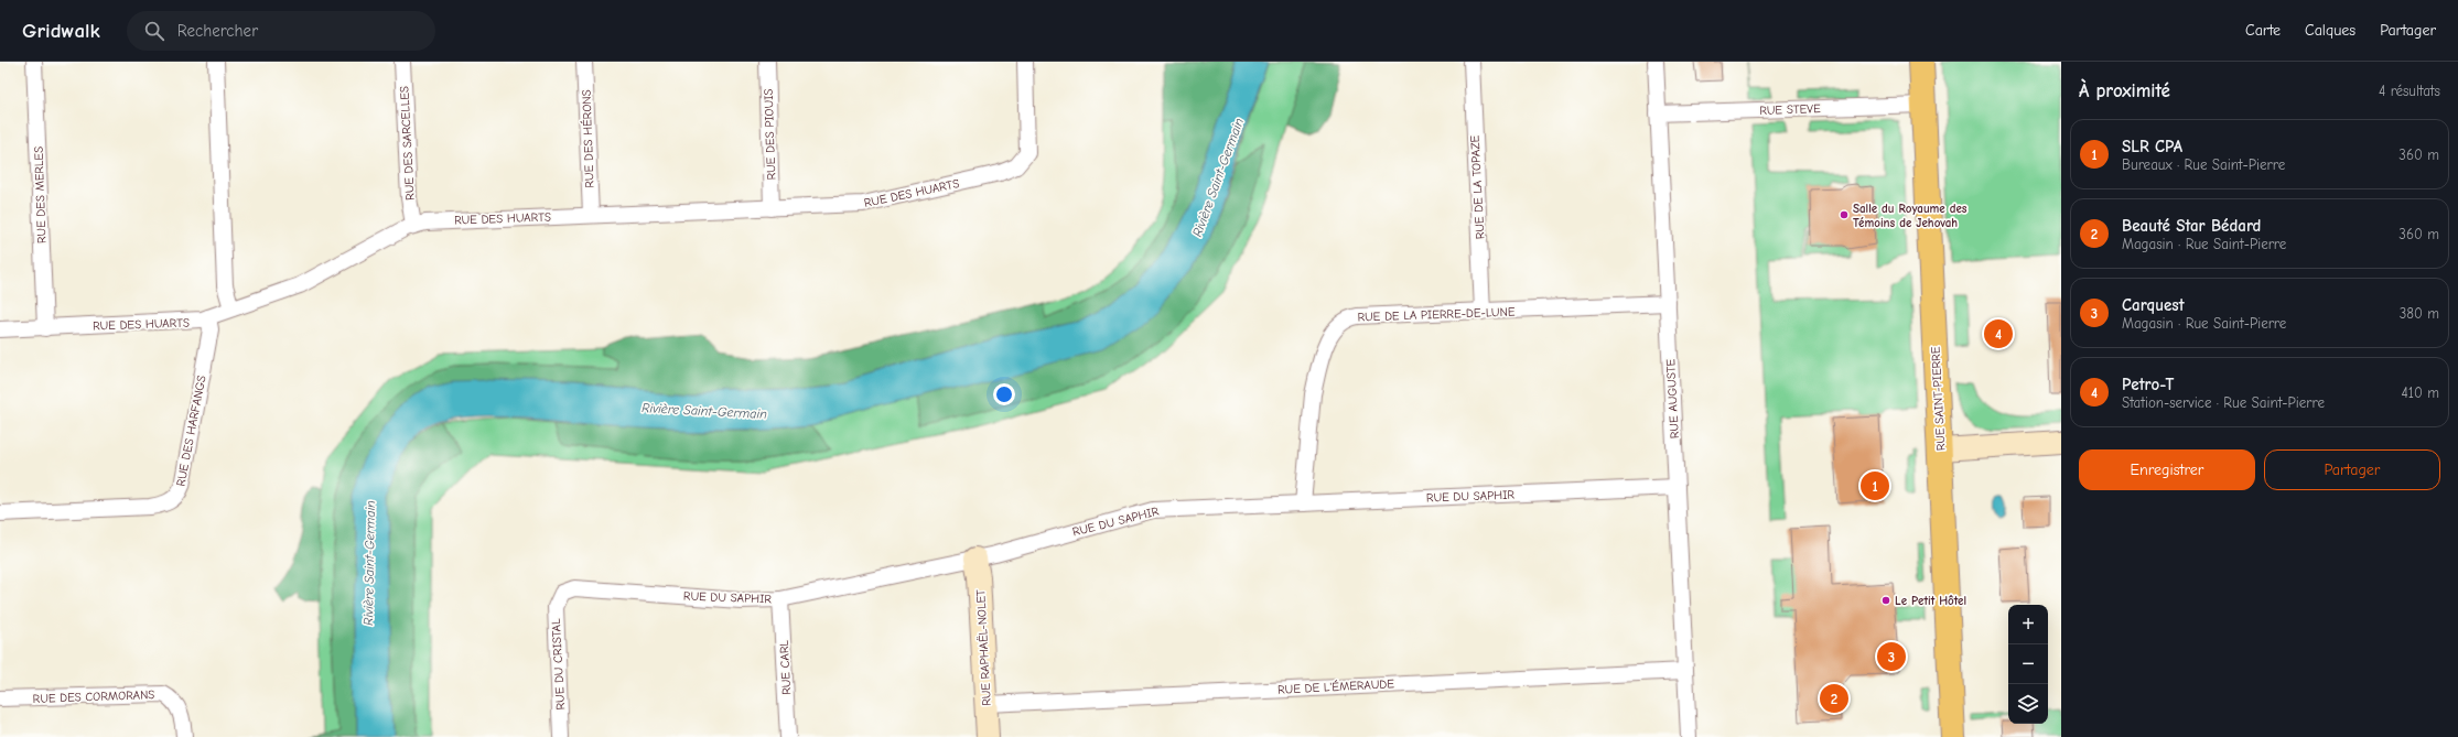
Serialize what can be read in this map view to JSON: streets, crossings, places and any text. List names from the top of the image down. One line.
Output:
{"streets":{"main road":["RUE SAINT-PIERRE"],"street":["RUE STEVE","RUE DES PIOUIS","RUE DES HÉRONS","RUE DES SARCELLES","RUE DE LA TOPAZE","RUE DES HUARTS","RUE DES MERLES","RUE DE LA PIERRE-DE-LUNE","RUE AUGUSTE","RUE DES HARFANGS","RUE DU SAPHIR","RUE RAPHAËL-NOLET","RUE DU CRISTAL","RUE CARL","RUE DE L'ÉMERAUDE","RUE DES CORMORANS"]},"crossings":[["RUE STEVE","RUE AUGUSTE"],["RUE STEVE","RUE SAINT-PIERRE"],["RUE DES PIOUIS","RUE DES HUARTS"],["RUE DES HÉRONS","RUE DES HUARTS"],["RUE DES SARCELLES","RUE DES HUARTS"],["RUE DE LA TOPAZE","RUE DE LA PIERRE-DE-LUNE"],["RUE DES HUARTS","RUE DES MERLES"],["RUE DES HUARTS","RUE DES HARFANGS"],["RUE DE LA PIERRE-DE-LUNE","RUE AUGUSTE"],["RUE DE LA PIERRE-DE-LUNE","RUE DU SAPHIR"],["RUE AUGUSTE","RUE DU SAPHIR"],["RUE AUGUSTE","RUE DE L'ÉMERAUDE"],["RUE DU SAPHIR","RUE RAPHAËL-NOLET"],["RUE DU SAPHIR","RUE DU CRISTAL"],["RUE DU SAPHIR","RUE CARL"],["RUE RAPHAËL-NOLET","RUE DE L'ÉMERAUDE"]],"water":["Rivière Saint-Germain"],"places":["Salle du Royaume des Témoins de Jehovah","Le Petit Hôtel"],"page":{"header":"Gridwalk","search":"Rechercher","nav":["Carte","Calques","Partager"],"heading":["À proximité","4 résultats"],"list":[{"mark":"1","name":"SLR CPA","note":"Bureaux · Rue Saint-Pierre","value":"360 m"},{"mark":"2","name":"Beauté Star Bédard","note":"Magasin · Rue Saint-Pierre","value":"360 m"},{"mark":"3","name":"Carquest","note":"Magasin · Rue Saint-Pierre","value":"380 m"},{"mark":"4","name":"Petro-T","note":"Station-service · Rue Saint-Pierre","value":"410 m"}],"pins":["4","1","3","2"],"buttons":["Enregistrer","Partager"],"map_buttons":["+","−"]}}
